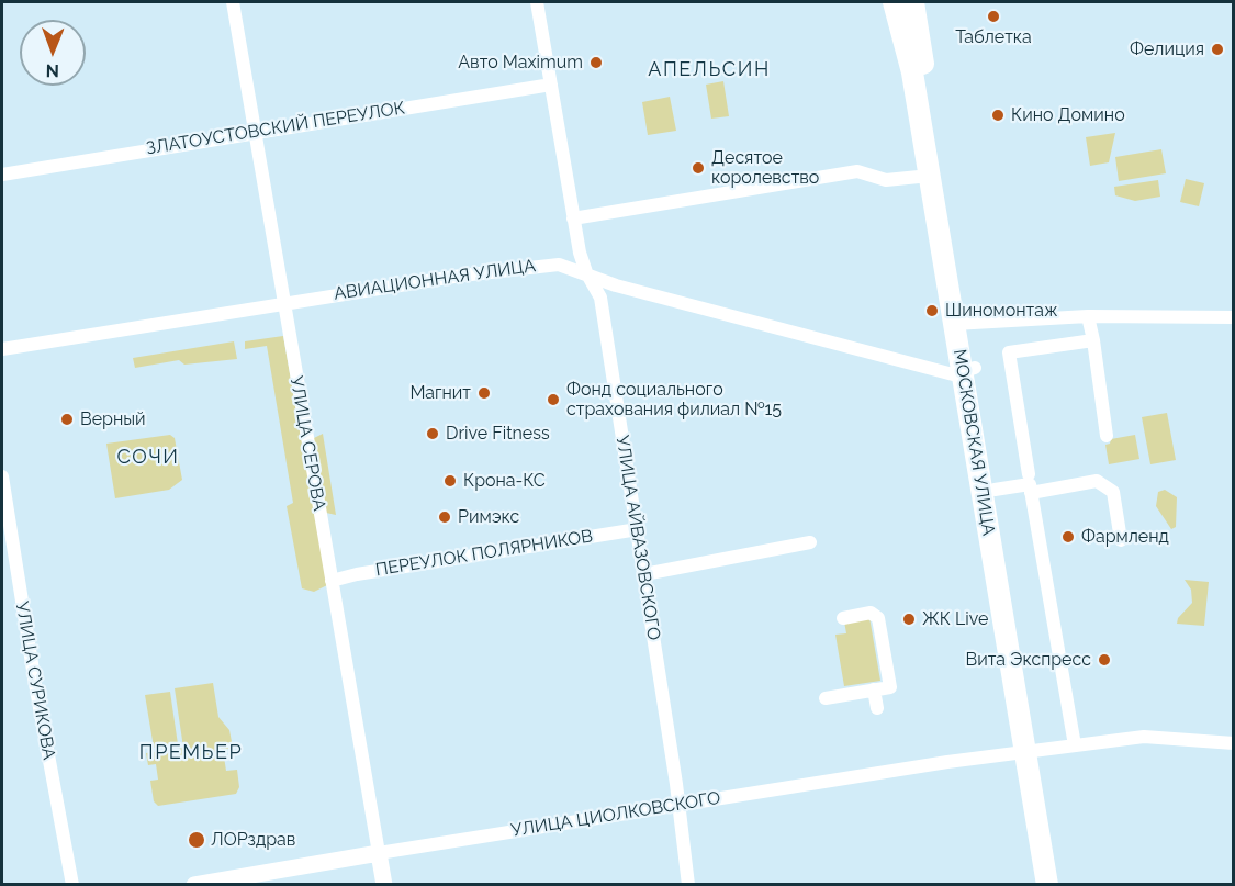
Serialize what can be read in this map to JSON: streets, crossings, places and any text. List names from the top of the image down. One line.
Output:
{"streets":{"main road":["МОСКОВСКАЯ УЛИЦА"],"street":["ЗЛАТОУСТОВСКИЙ ПЕРЕУЛОК","АВИАЦИОННАЯ УЛИЦА","УЛИЦА СЕРОВА","УЛИЦА АЙВАЗОВСКОГО","ПЕРЕУЛОК ПОЛЯРНИКОВ","УЛИЦА СУРИКОВА","УЛИЦА ЦИОЛКОВСКОГО"]},"crossings":[["ЗЛАТОУСТОВСКИЙ ПЕРЕУЛОК","УЛИЦА СЕРОВА"],["ЗЛАТОУСТОВСКИЙ ПЕРЕУЛОК","УЛИЦА АЙВАЗОВСКОГО"],["АВИАЦИОННАЯ УЛИЦА","МОСКОВСКАЯ УЛИЦА"],["АВИАЦИОННАЯ УЛИЦА","УЛИЦА СЕРОВА"],["АВИАЦИОННАЯ УЛИЦА","УЛИЦА АЙВАЗОВСКОГО"],["МОСКОВСКАЯ УЛИЦА","УЛИЦА ЦИОЛКОВСКОГО"],["УЛИЦА СЕРОВА","ПЕРЕУЛОК ПОЛЯРНИКОВ"],["УЛИЦА СЕРОВА","УЛИЦА ЦИОЛКОВСКОГО"],["УЛИЦА АЙВАЗОВСКОГО","ПЕРЕУЛОК ПОЛЯРНИКОВ"],["УЛИЦА АЙВАЗОВСКОГО","УЛИЦА ЦИОЛКОВСКОГО"]],"districts":["АПЕЛЬСИН","СОЧИ","ПРЕМЬЕР"],"places":["Таблетка","Фелиция","Авто Maximum","Кино Домино","Десятое королевство","Шиномонтаж","Магнит","Фонд социального страхования филиал №15","Верный","Drive Fitness","Крона-КС","Римэкс","Фармленд","ЖК Live","Вита Экспресс","ЛОРздрав"],"north":"bottom"}
